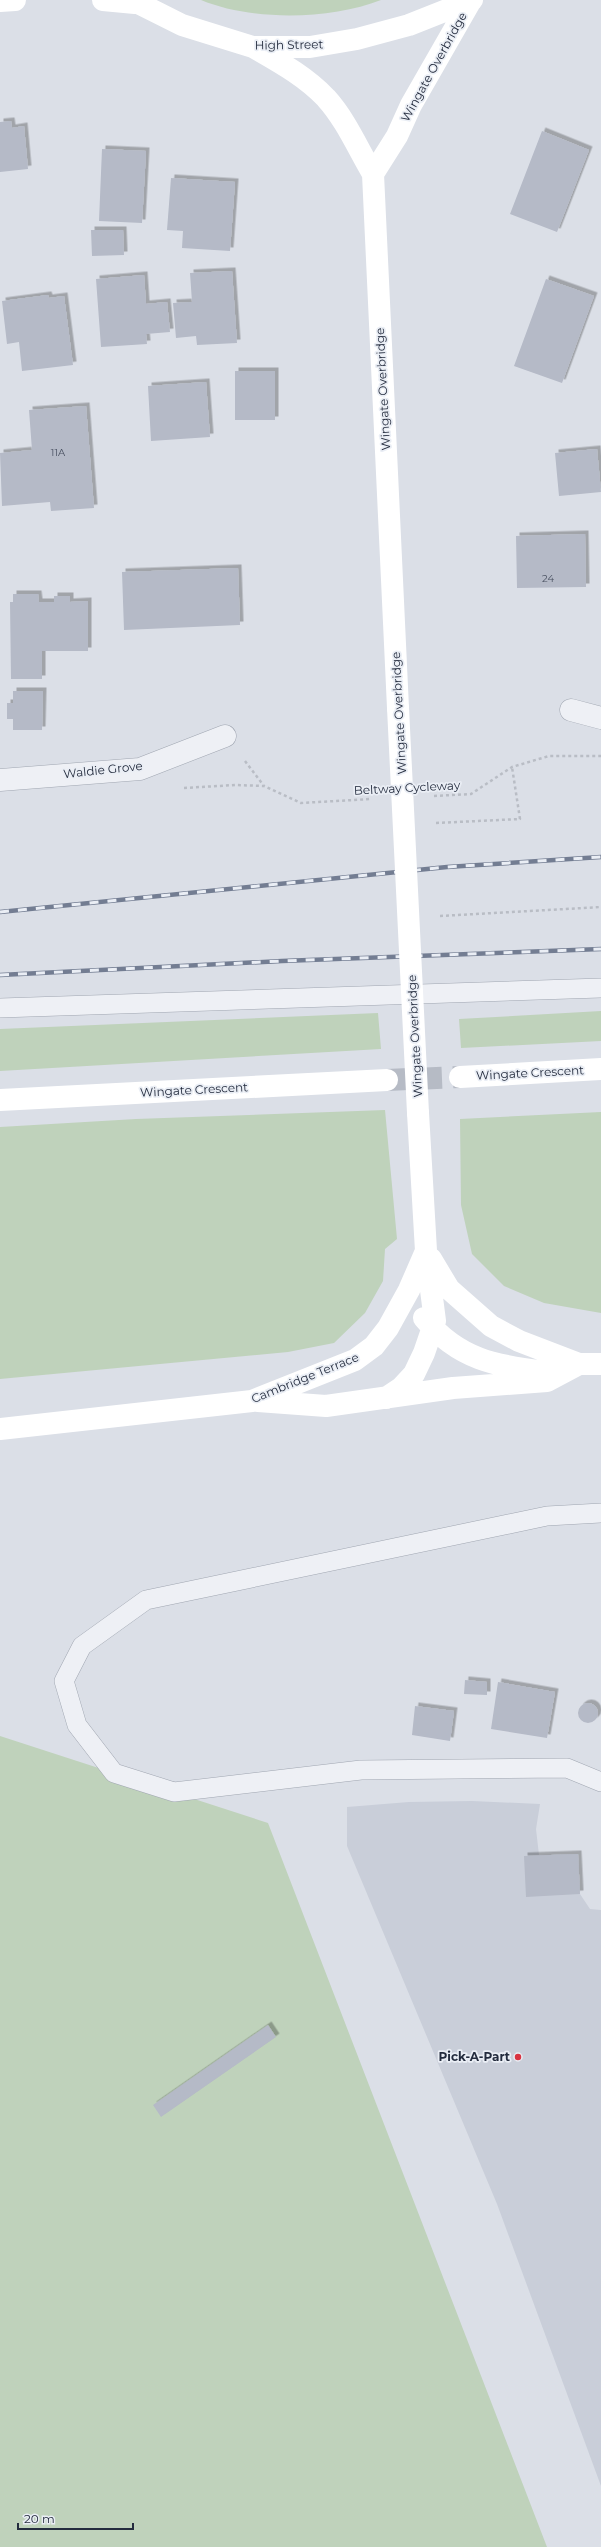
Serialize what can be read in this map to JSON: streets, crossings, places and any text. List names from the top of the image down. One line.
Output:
{"streets":{"main road":["High Street","Wingate Overbridge","Wingate Crescent","Cambridge Terrace"],"street":["Waldie Grove"],"path":["Beltway Cycleway"]},"crossings":[["High Street","Wingate Overbridge"],["Wingate Overbridge","Cambridge Terrace"]],"places":["Pick-A-Part"],"house_numbers":["11A","24"],"scale_bar":"20 m"}
